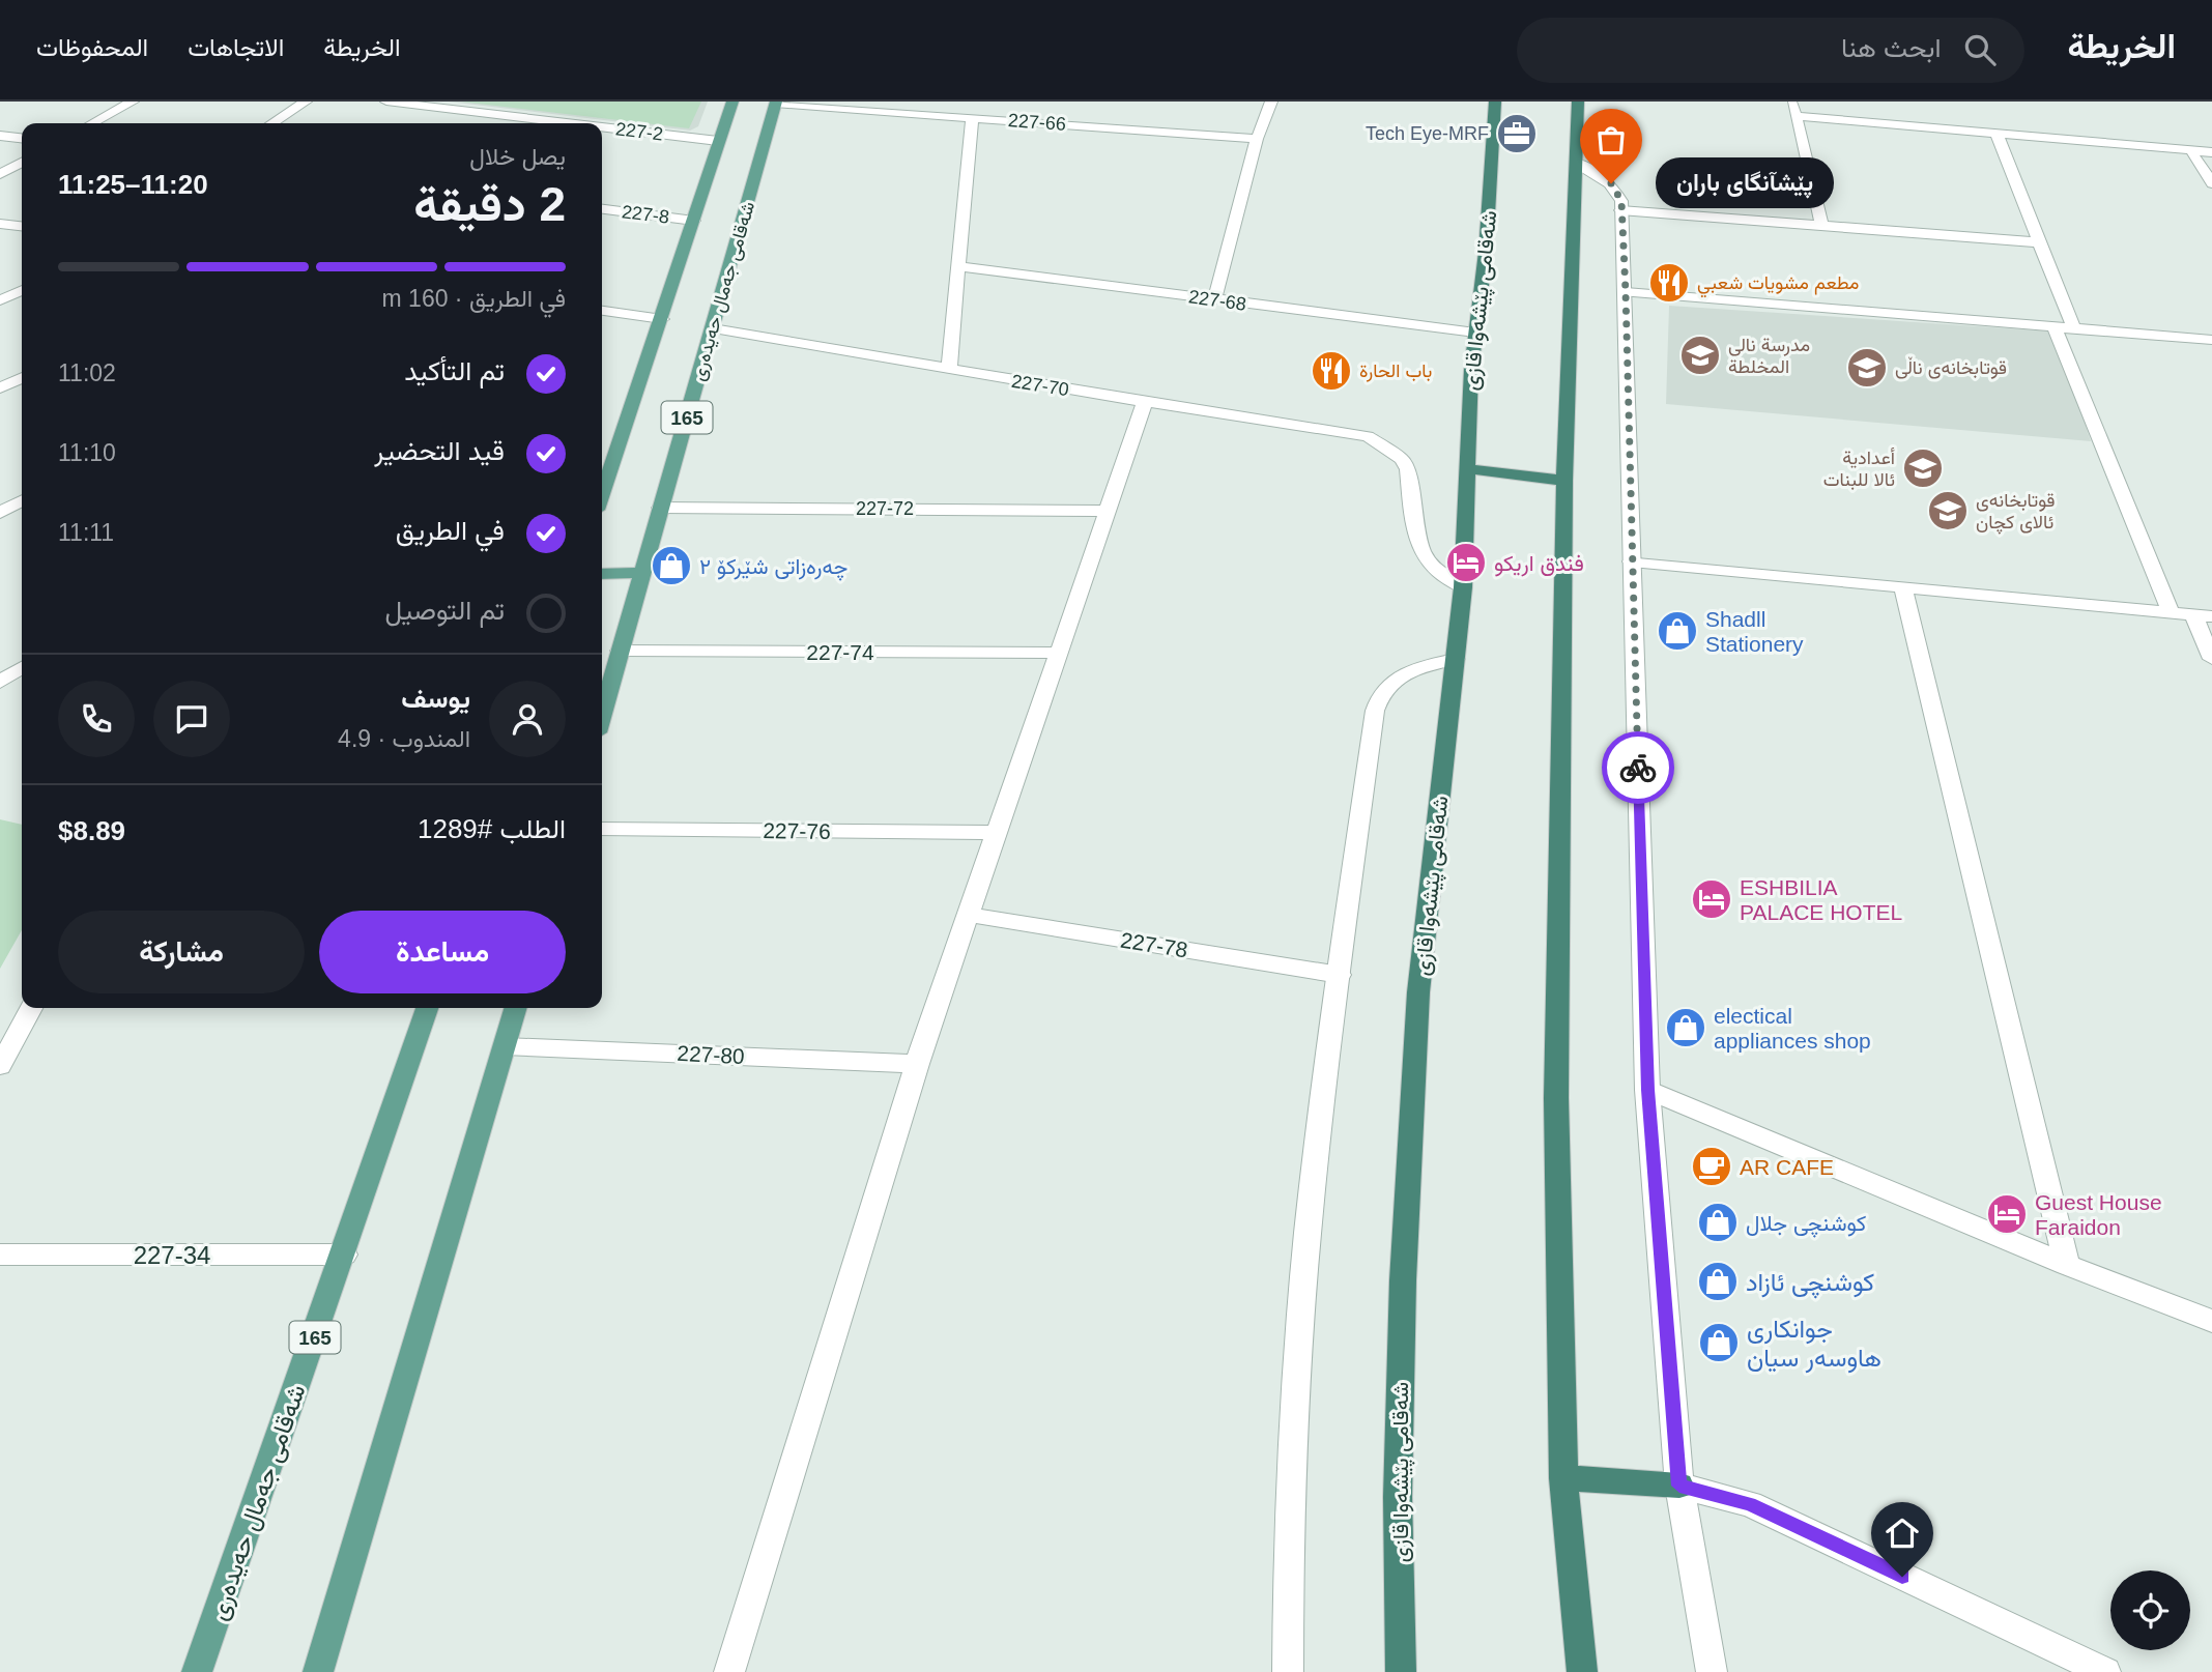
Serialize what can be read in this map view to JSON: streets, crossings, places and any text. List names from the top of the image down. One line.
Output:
{"streets":{"highway":["شەقامی پێشەوا قازی"],"main road":["شەقامی جەمال حەیدەری","165"],"street":["227-66","227-2","227-8","227-68","227-70","227-72","227-74","227-76","227-78","227-80","227-34"]},"crossings":[["227-66","شەقامی جەمال حەیدەری"],["227-2","165"],["227-8","165"],["شەقامی جەمال حەیدەری","227-70"],["شەقامی جەمال حەیدەری","227-72"],["شەقامی جەمال حەیدەری","227-74"],["شەقامی جەمال حەیدەری","227-34"],["227-68","شەقامی پێشەوا قازی"],["شەقامی پێشەوا قازی","227-70"]],"places":{"office":["Tech Eye-MRF"],"other":["پێشآنگای باران"],"restaurant":["مطعم مشويات شعبي","باب الحارة"],"school or university":["مدرسة نالي المخلطة","قوتابخانەی ناڵی","أعدادية ئالا للبنات","قوتابخانەی ئالای کچان"],"hotel":["فندق اريكو","ESHBILIA PALACE HOTEL","Guest House Faraidon"],"shop":["چەرەزاتی شێرکۆ ٢","Shadll Stationery","electical appliances shop","کوشنچی جلال","کوشنچی ئازاد","جوانکاری هاوسەر سیان"],"cafe":["AR CAFE"]},"page":{"header":"الخريطة","search":"ابحث هنا","nav":["الخريطة","الاتجاهات","المحفوظات"],"heading":["2 دقيقة","يصل خلال","11:20–11:25"],"panel":["يوسف","المندوب · 4.9","الطلب #1289","$8.89"],"bubble":"پێشآنگای باران","bar":"في الطريق · 160 m","list":[["تم التأكيد","11:02"],["قيد التحضير","11:10"],["في الطريق","11:11"],"تم التوصيل"],"buttons":["مساعدة","مشاركة"]}}
